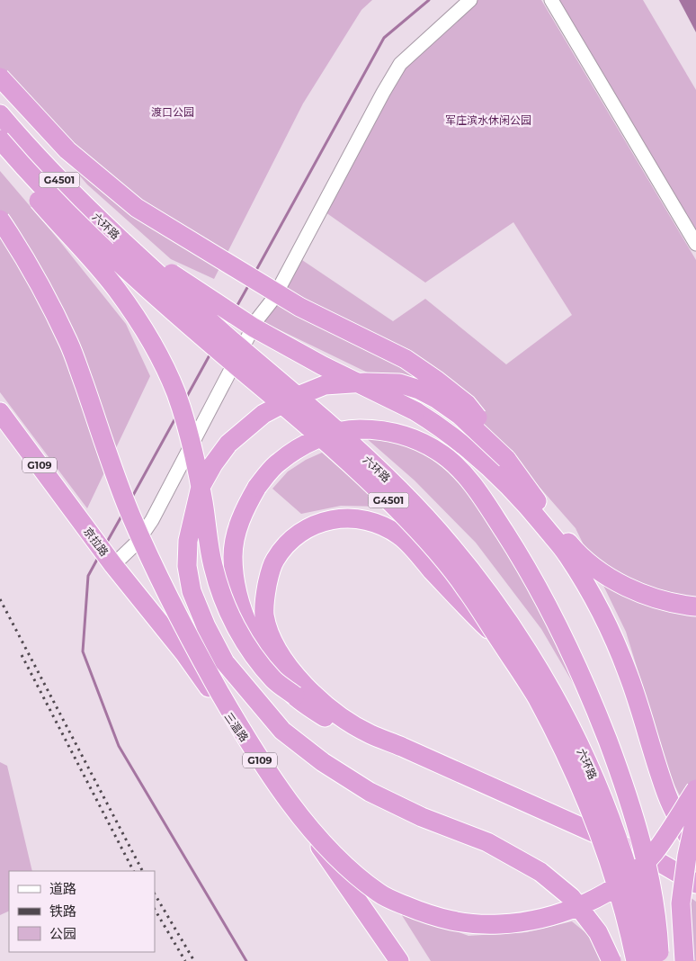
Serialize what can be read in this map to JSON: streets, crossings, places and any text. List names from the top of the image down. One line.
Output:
{"streets":{"highway":["G4501","六环路","G109","京拉路","三温路"]},"crossings":[["京拉路","三温路"]],"parks":["渡口公园","军庄滨水休闲公园"],"legend":["道路","铁路","公园"]}
